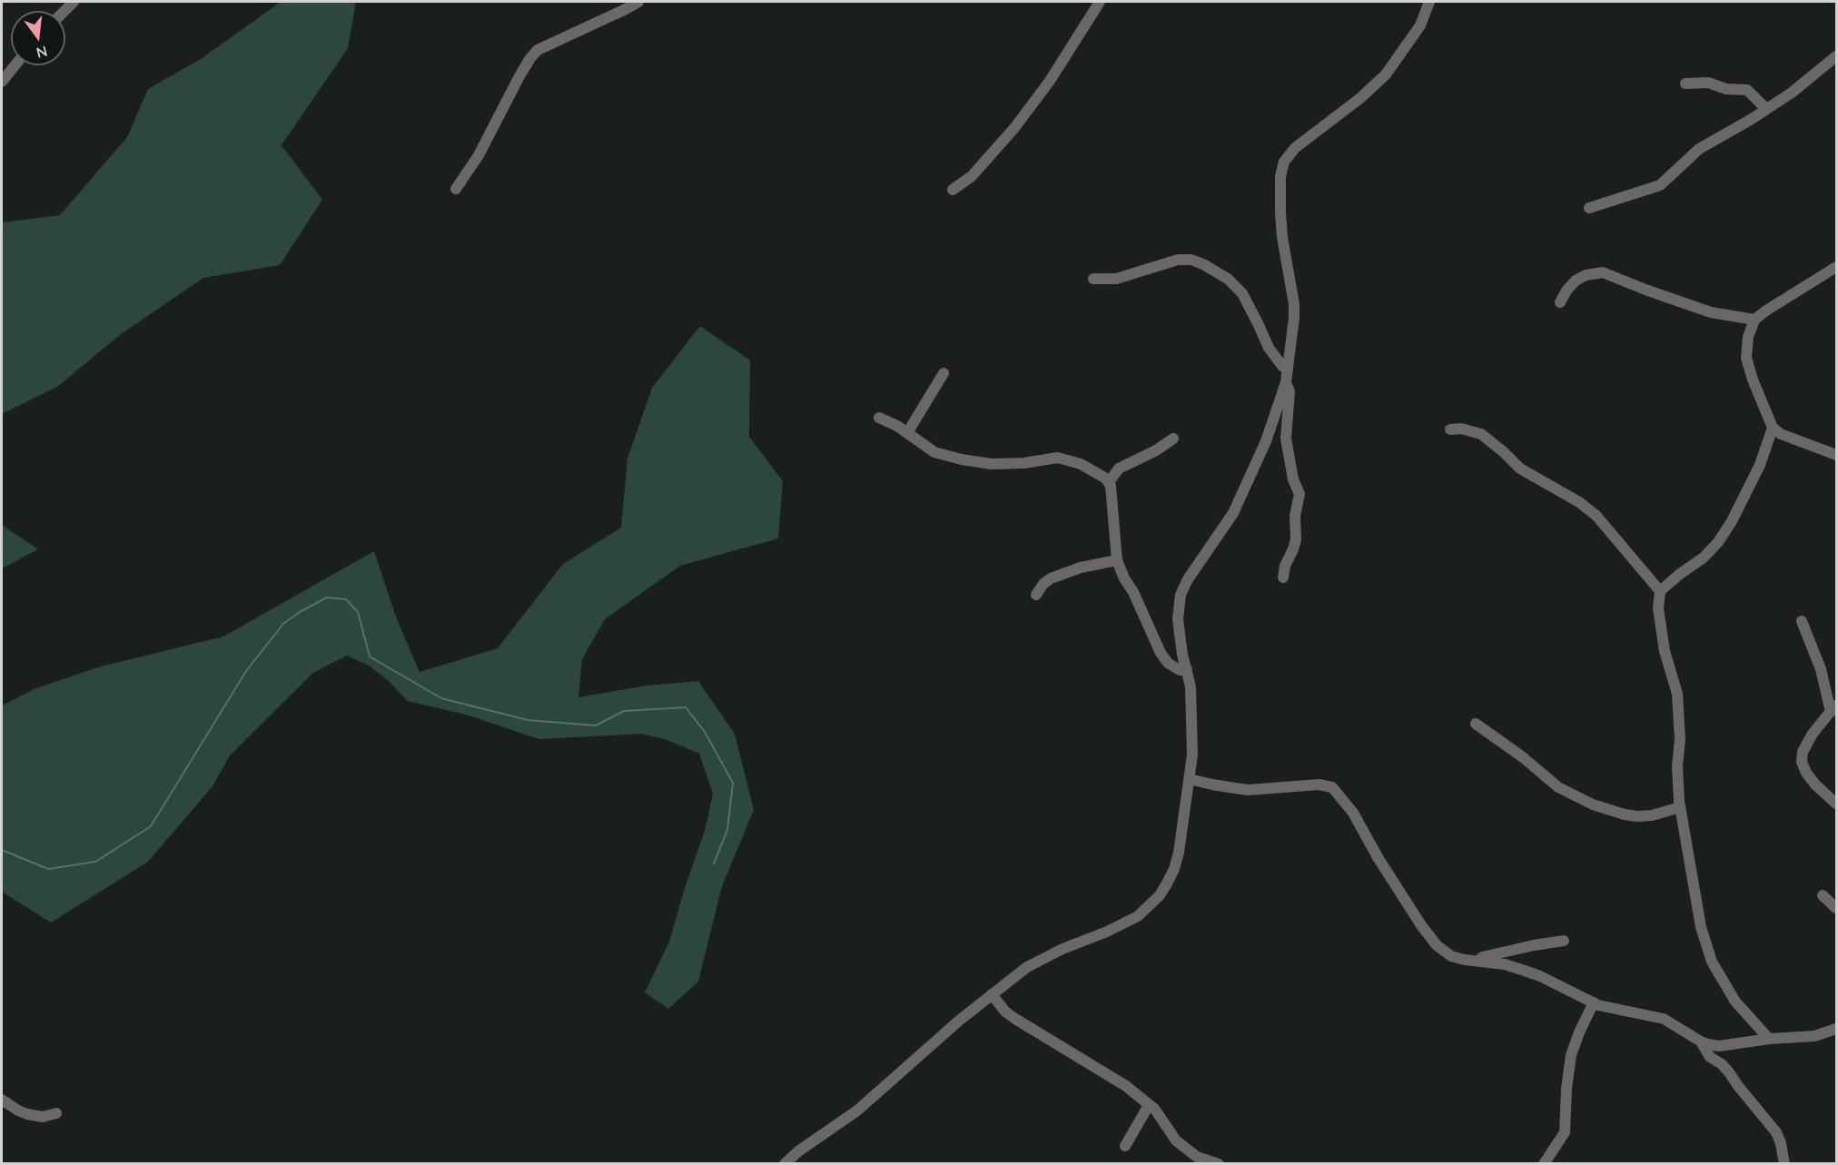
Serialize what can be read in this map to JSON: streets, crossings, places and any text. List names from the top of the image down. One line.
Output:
{"north":"bottom"}
